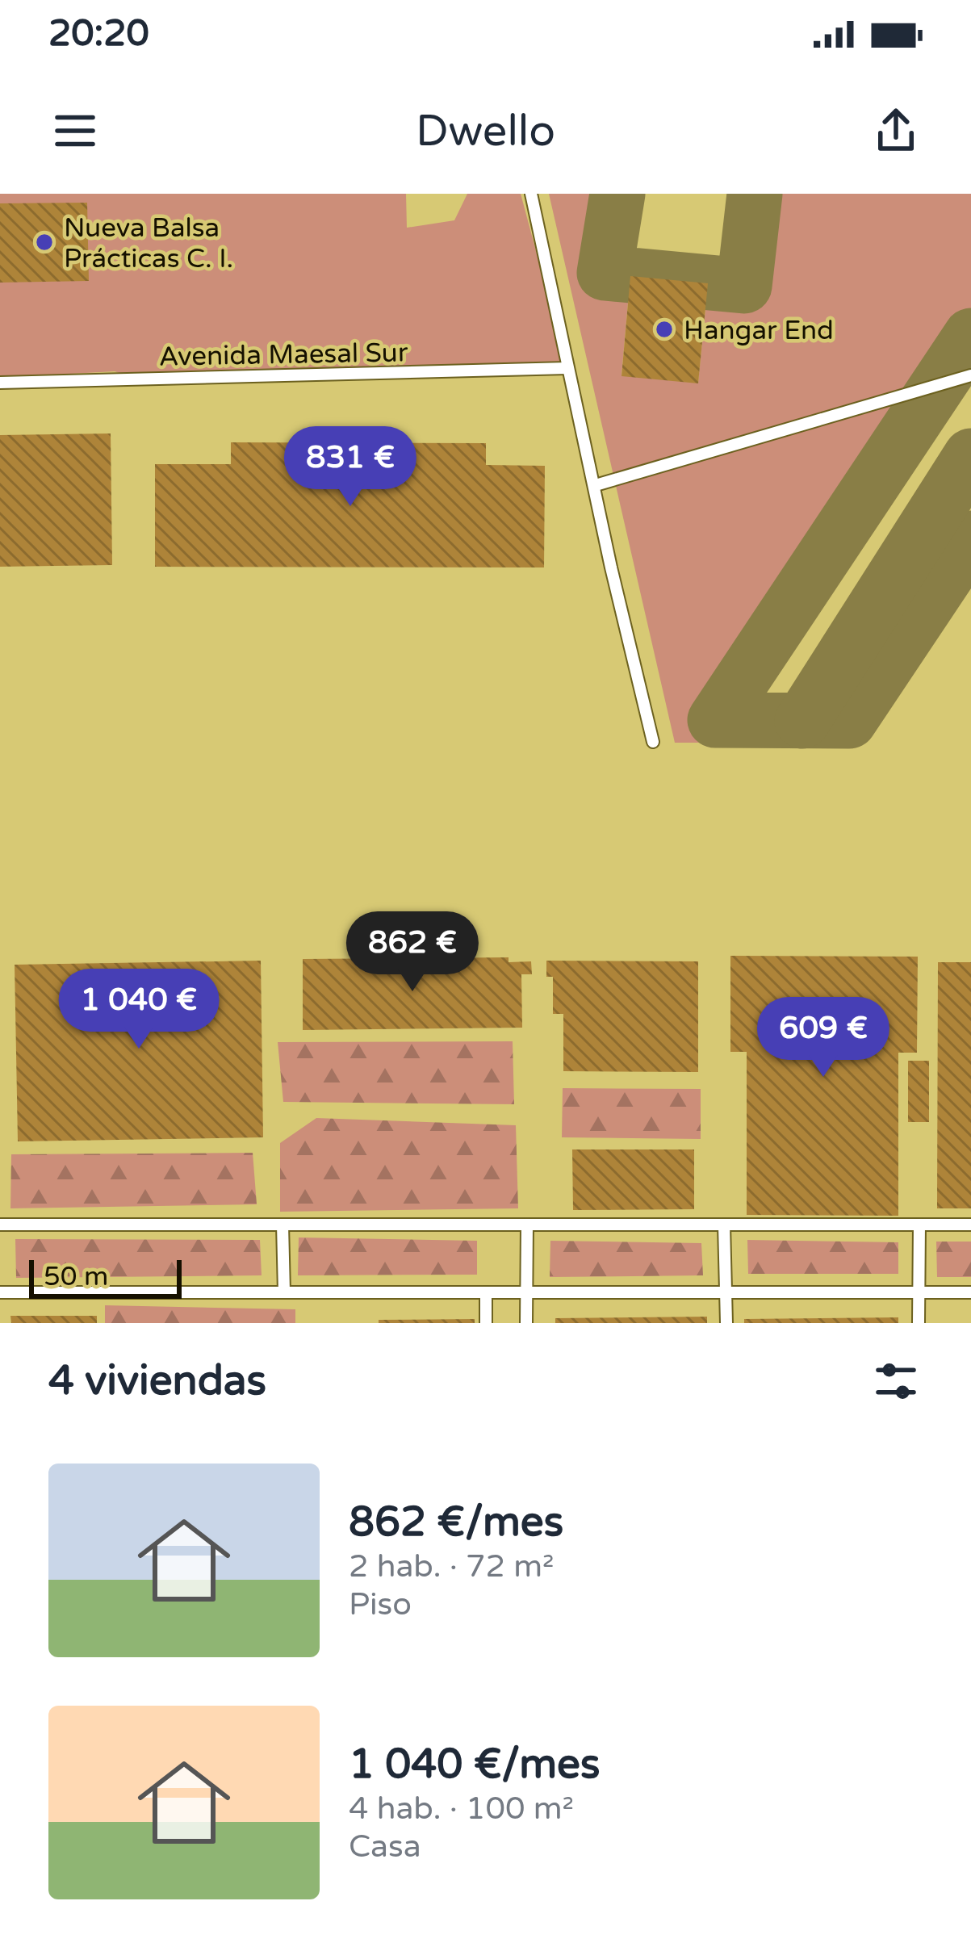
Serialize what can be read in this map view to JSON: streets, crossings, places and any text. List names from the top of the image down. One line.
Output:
{"streets":{"lane":["Avenida Maesal Sur"]},"places":["Nueva Balsa Prácticas C. I.","Hangar End"],"scale_bar":"50 m","page":{"status":"20:20","header":"Dwello","price":["831 €","862 €","1 040 €","609 €"],"scale":"50 m","heading":"4 viviendas","list":[{"name":"862 €/mes","note":"2 hab. · 72 m² · Piso"},{"name":"1 040 €/mes","note":"4 hab. · 100 m² · Casa"}]}}
